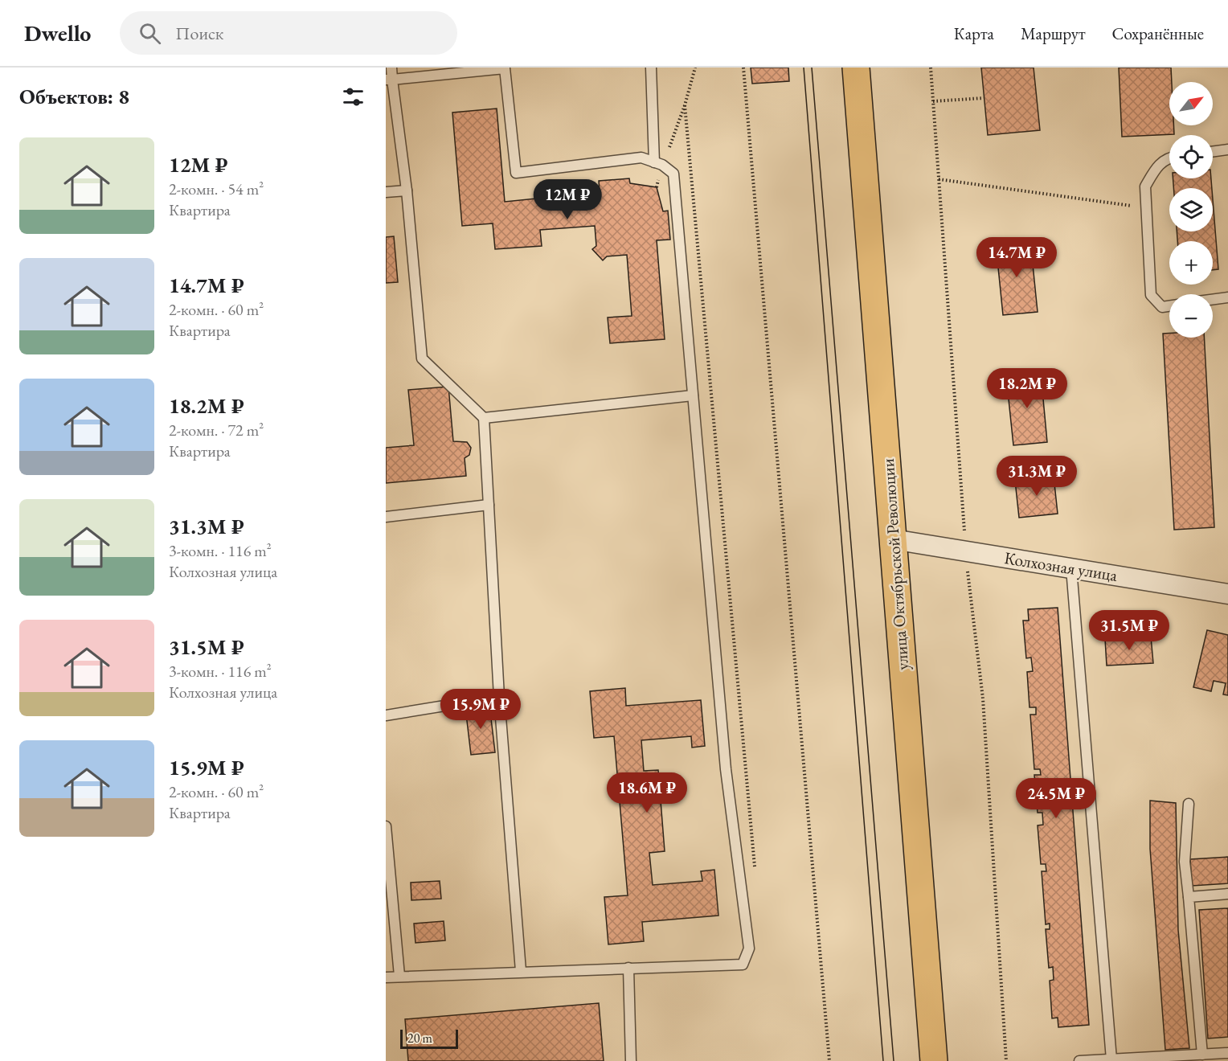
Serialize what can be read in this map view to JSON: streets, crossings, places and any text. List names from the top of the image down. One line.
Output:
{"streets":{"main road":["улица Октябрьской Революции"],"street":["Колхозная улица"]},"crossings":[["улица Октябрьской Революции","Колхозная улица"]],"scale_bar":"20 m","north":"top right","page":{"header":"Dwello","search":"Поиск","nav":["Карта","Маршрут","Сохранённые"],"heading":"Объектов: 8","map_buttons":["+","−"],"list":[{"name":"12M ₽","note":"2-комн. · 54 m² · Квартира"},{"name":"14.7M ₽","note":"2-комн. · 60 m² · Квартира"},{"name":"18.2M ₽","note":"2-комн. · 72 m² · Квартира"},{"name":"31.3M ₽","note":"3-комн. · 116 m² · Колхозная улица"},{"name":"31.5M ₽","note":"3-комн. · 116 m² · Колхозная улица"},{"name":"15.9M ₽","note":"2-комн. · 60 m² · Квартира"}],"price":["12M ₽","14.7M ₽","18.2M ₽","31.3M ₽","31.5M ₽","15.9M ₽","18.6M ₽","24.5M ₽"],"scale":"20 m"}}
